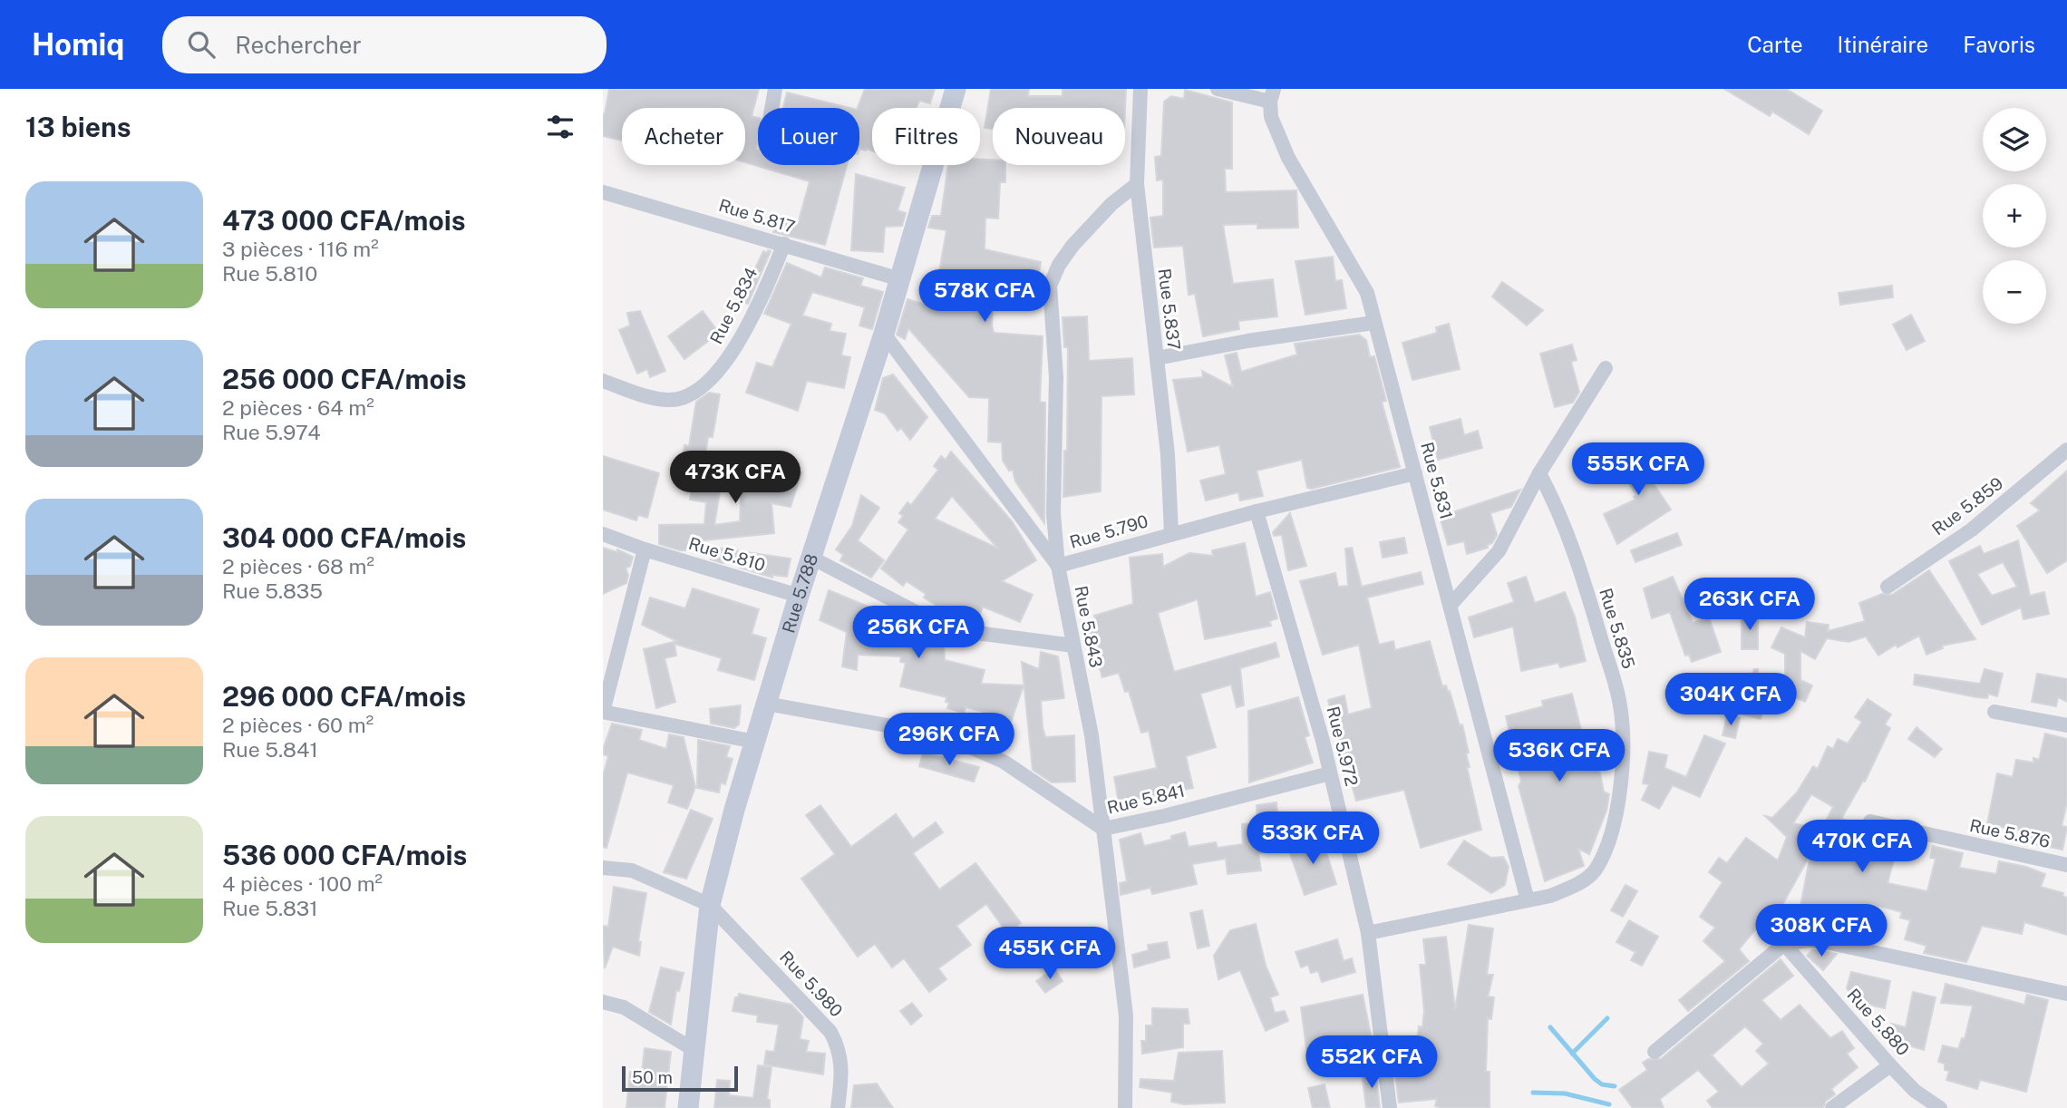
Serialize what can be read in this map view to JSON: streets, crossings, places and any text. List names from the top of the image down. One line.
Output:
{"streets":{"street":["Rue 5.817","Rue 5.834","Rue 5.837","Rue 5.831","Rue 5.859","Rue 5.790","Rue 5.810","Rue 5.788","Rue 5.843","Rue 5.835","Rue 5.972","Rue 5.841","Rue 5.876","Rue 5.980","Rue 5.880"]},"crossings":[["Rue 5.817","Rue 5.834"],["Rue 5.817","Rue 5.788"],["Rue 5.837","Rue 5.790"],["Rue 5.837","Rue 5.843"],["Rue 5.831","Rue 5.790"],["Rue 5.831","Rue 5.835"],["Rue 5.790","Rue 5.788"],["Rue 5.790","Rue 5.843"],["Rue 5.790","Rue 5.972"],["Rue 5.810","Rue 5.788"],["Rue 5.788","Rue 5.841"],["Rue 5.788","Rue 5.980"],["Rue 5.843","Rue 5.841"],["Rue 5.835","Rue 5.972"],["Rue 5.972","Rue 5.841"]],"scale_bar":"50 m","page":{"header":"Homiq","search":"Rechercher","nav":["Carte","Itinéraire","Favoris"],"heading":"13 biens","map_buttons":["+","−"],"chip":["Acheter","Louer","Filtres","Nouveau"],"list":[{"name":"473 000 CFA/mois","note":"3 pièces · 116 m² · Rue 5.810"},{"name":"256 000 CFA/mois","note":"2 pièces · 64 m² · Rue 5.974"},{"name":"304 000 CFA/mois","note":"2 pièces · 68 m² · Rue 5.835"},{"name":"296 000 CFA/mois","note":"2 pièces · 60 m² · Rue 5.841"},{"name":"536 000 CFA/mois","note":"4 pièces · 100 m² · Rue 5.831"}],"price":["578K CFA","555K CFA","473K CFA","263K CFA","256K CFA","304K CFA","296K CFA","536K CFA","533K CFA","470K CFA","308K CFA","455K CFA","552K CFA"],"scale":"50 m"}}
